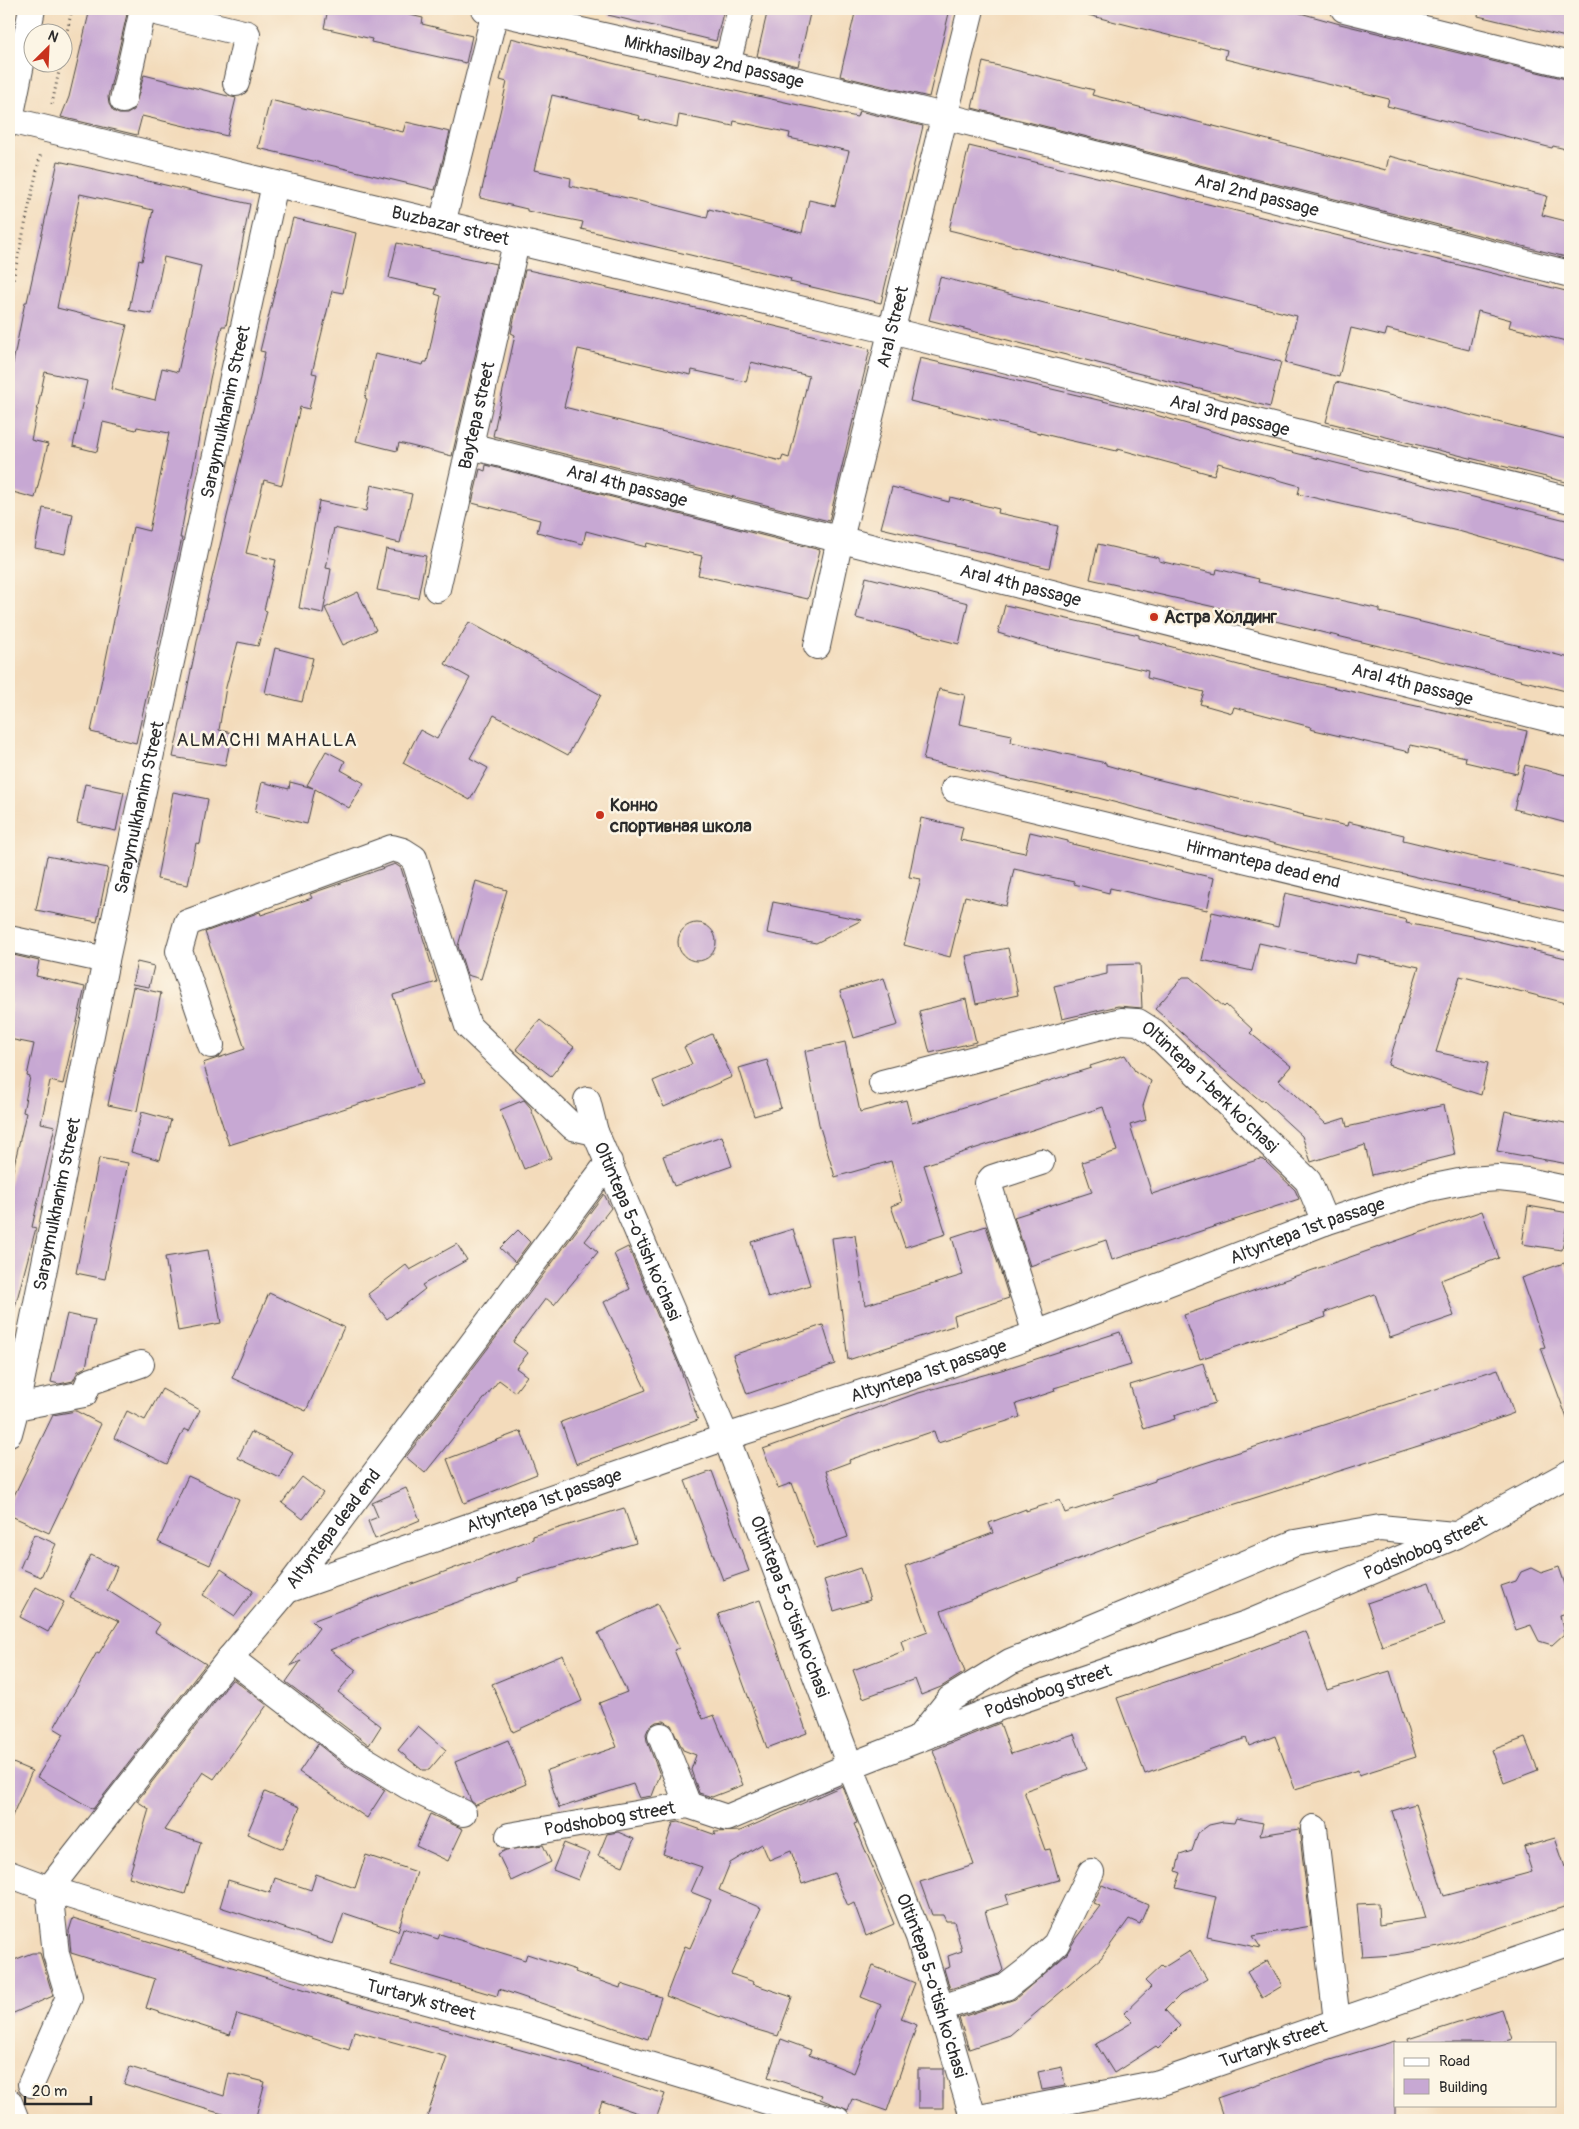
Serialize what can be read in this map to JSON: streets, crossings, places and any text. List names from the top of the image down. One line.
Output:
{"streets":{"street":["Mirkhasilbay 2nd passage","Aral 2nd passage","Buzbazar street","Aral Street","Saraymulkhanim Street","Aral 3rd passage","Baytepa street","Aral 4th passage","Hirmantepa dead end","Oltintepa 1-berk ko'chasi","Oltintepa 5-o'tish ko'chasi","Altyntepa 1st passage","Altyntepa dead end","Podshobog street","Turtaryk street"]},"crossings":[["Mirkhasilbay 2nd passage","Aral 2nd passage"],["Mirkhasilbay 2nd passage","Aral Street"],["Aral 2nd passage","Aral Street"],["Buzbazar street","Aral Street"],["Buzbazar street","Saraymulkhanim Street"],["Buzbazar street","Aral 3rd passage"],["Buzbazar street","Baytepa street"],["Aral Street","Aral 3rd passage"],["Aral Street","Aral 4th passage"],["Baytepa street","Aral 4th passage"],["Oltintepa 1-berk ko'chasi","Altyntepa 1st passage"],["Oltintepa 5-o'tish ko'chasi","Altyntepa 1st passage"],["Oltintepa 5-o'tish ko'chasi","Altyntepa dead end"],["Oltintepa 5-o'tish ko'chasi","Podshobog street"],["Oltintepa 5-o'tish ko'chasi","Turtaryk street"],["Altyntepa 1st passage","Altyntepa dead end"],["Altyntepa dead end","Turtaryk street"]],"districts":["ALMACHI MAHALLA"],"places":["Астра Холдинг","Конно спортивная школа"],"legend":["Road","Building"],"scale_bar":"20 m","north":"top right"}
